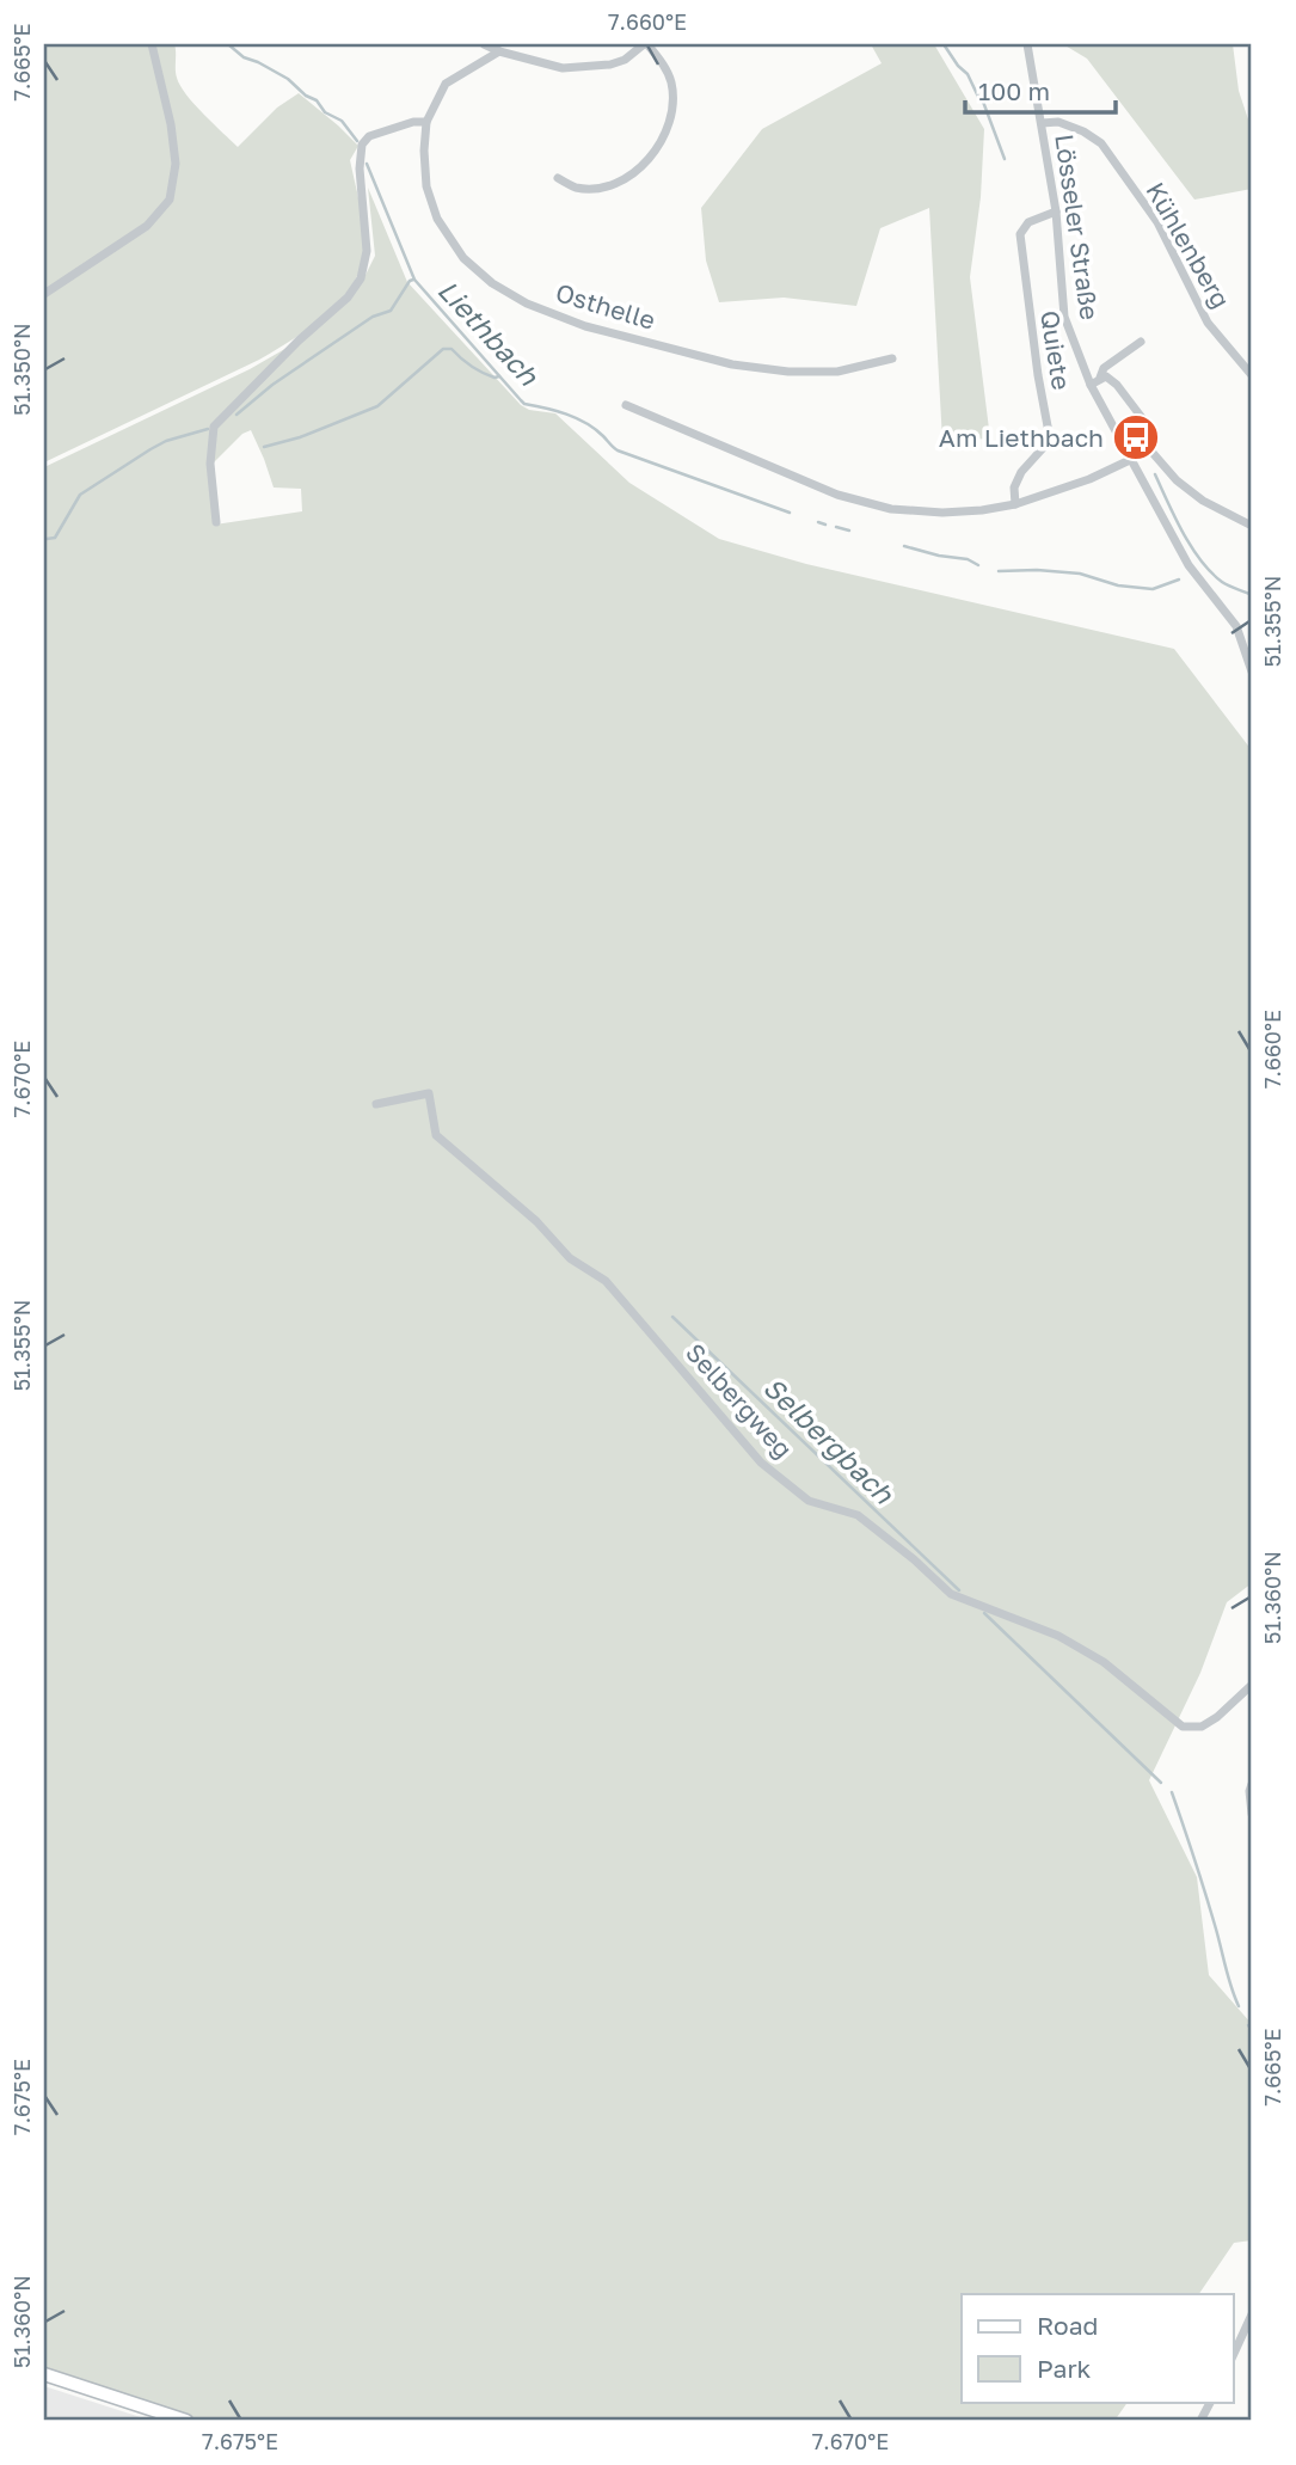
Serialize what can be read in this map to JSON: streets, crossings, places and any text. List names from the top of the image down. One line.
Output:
{"streets":{"street":["Lösseler Straße","Kühlenberg","Osthelle","Quiete","Selbergweg"]},"crossings":[["Lösseler Straße","Kühlenberg"],["Lösseler Straße","Quiete"]],"water":["Liethbach","Selbergbach"],"places":{"bus stop":["Am Liethbach"]},"legend":["Road","Park"],"scale_bar":"100 m","coordinates":["7.660°E","7.665°E","51.350°N","51.355°N","7.670°E","51.360°N","7.675°E"]}
